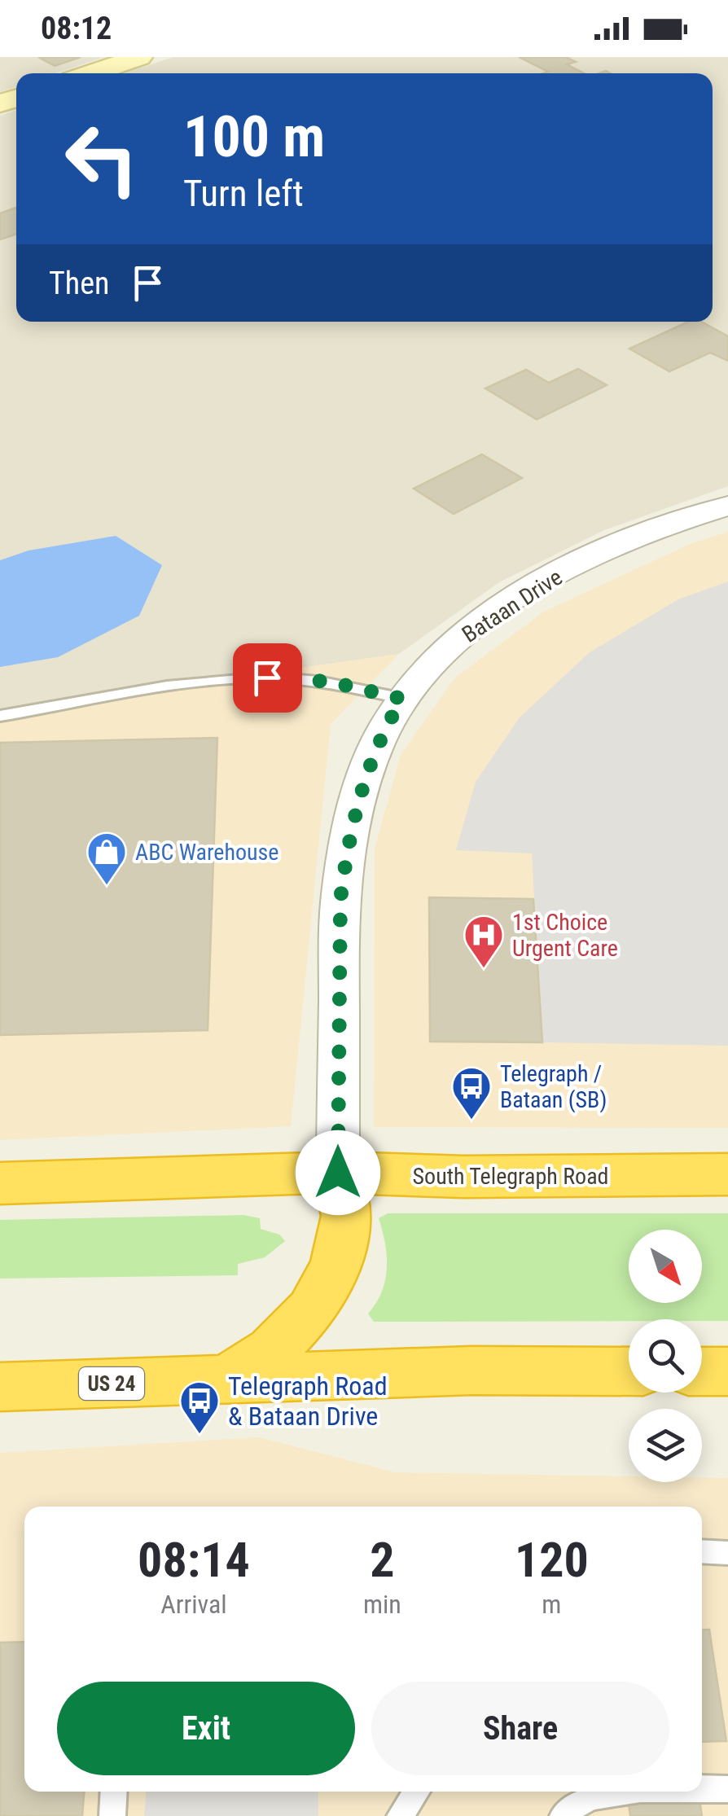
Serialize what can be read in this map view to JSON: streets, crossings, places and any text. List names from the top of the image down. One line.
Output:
{"streets":{"highway":["South Telegraph Road","US 24"],"street":["Bataan Drive"]},"crossings":[["Bataan Drive","South Telegraph Road"]],"places":{"shop":["ABC Warehouse"],"hospital":["1st Choice Urgent Care"],"bus stop":["Telegraph / Bataan (SB)","Telegraph Road & Bataan Drive"]},"north":"bottom right","page":{"status":"08:12","turn":["100 m","Turn left"],"then":"Then","eta":["08:14","Arrival","2","min","120","m"],"buttons":["Exit","Share"]}}
